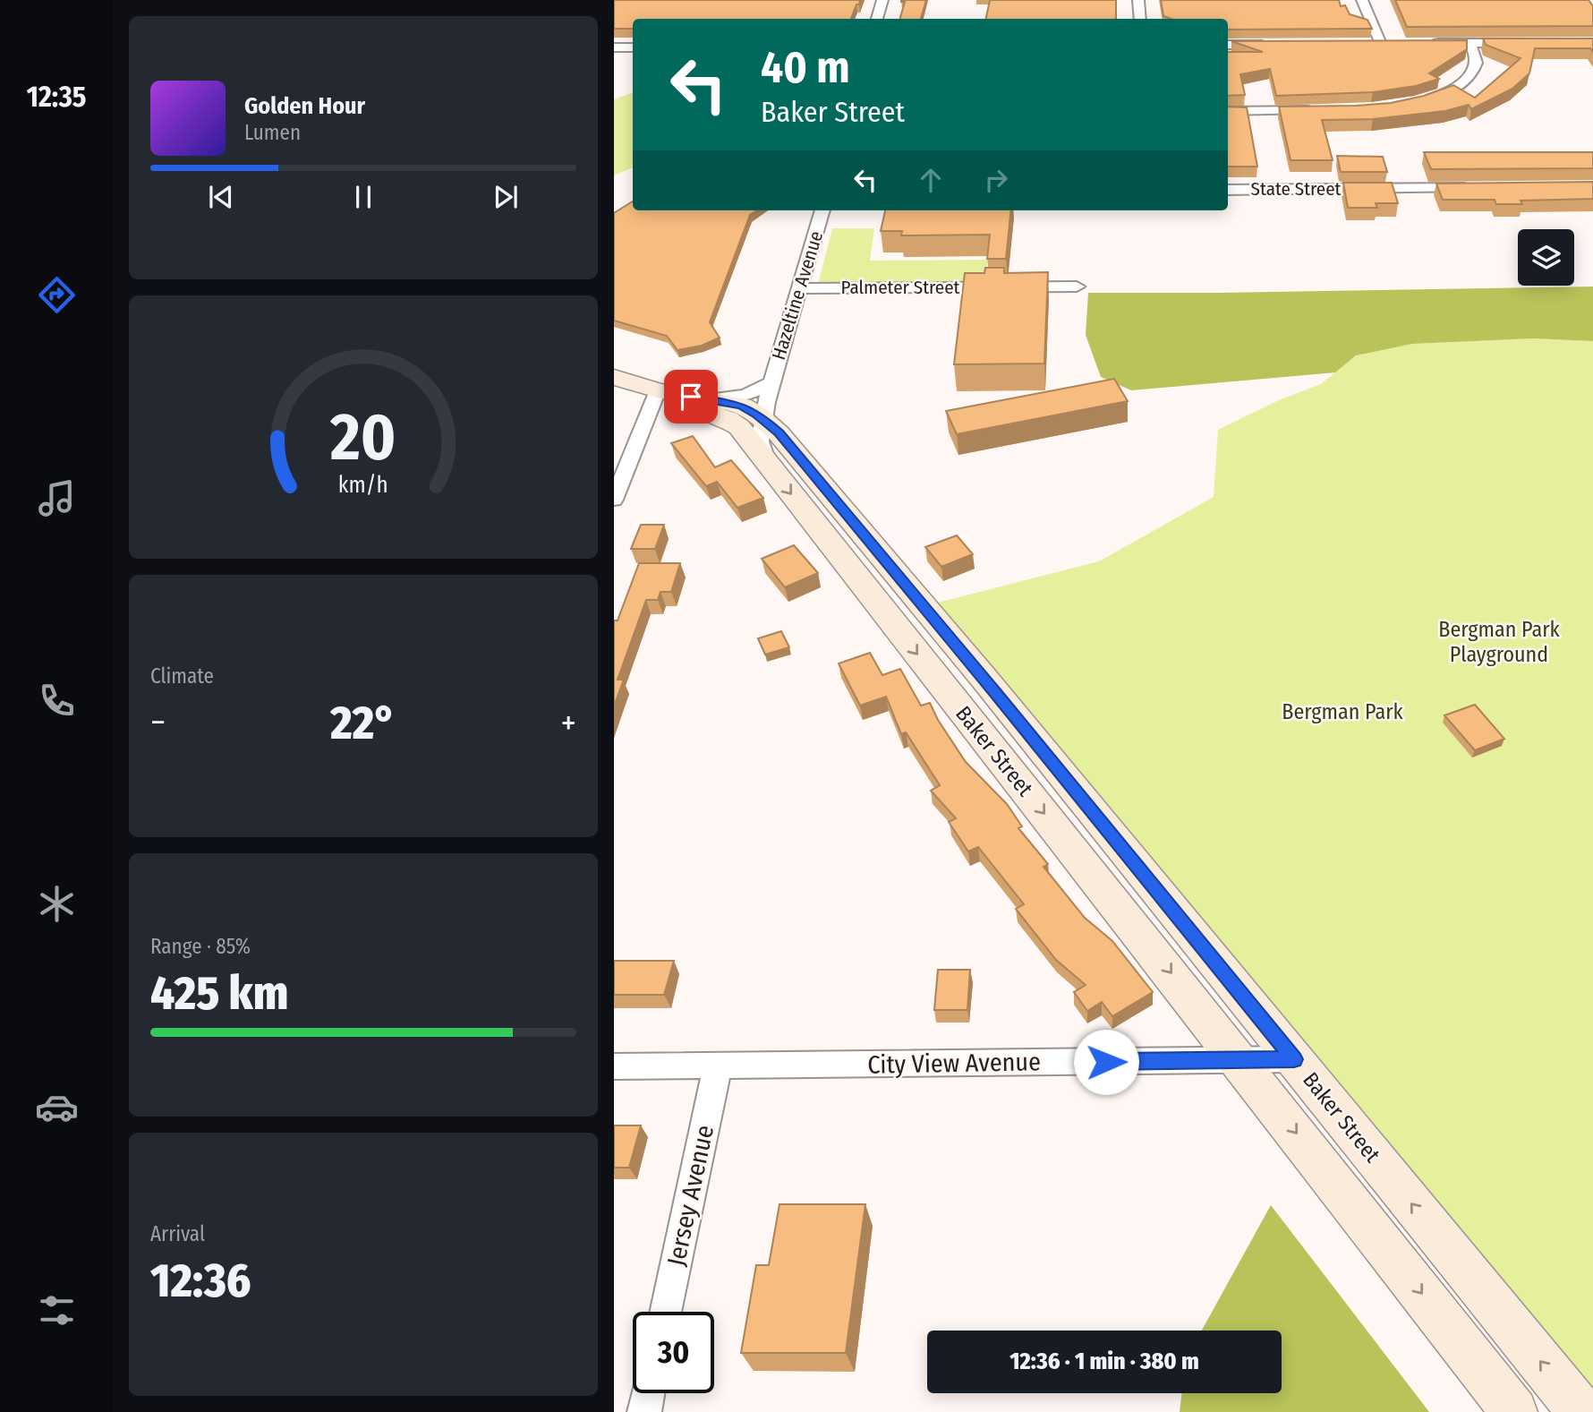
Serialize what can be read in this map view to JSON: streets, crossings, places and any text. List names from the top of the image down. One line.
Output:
{"streets":{"street":["State Street","Palmeter Street","Hazeltine Avenue","Baker Street","City View Avenue","Jersey Avenue"]},"crossings":[["Palmeter Street","Hazeltine Avenue"],["Hazeltine Avenue","Baker Street"],["Baker Street","City View Avenue"],["City View Avenue","Jersey Avenue"]],"parks":["Bergman Park Playground","Bergman Park"],"page":{"tabs":"12:35","turn":["40 m","Baker Street"],"song":["Golden Hour","Lumen"],"tile":["Climate",["Range · 85%","425 km"],["Arrival","12:36"]],"heat":["−","22°","+"],"limit":"30","trip":"12:36 · 1 min · 380 m","gauge":["20","km/h"]}}
